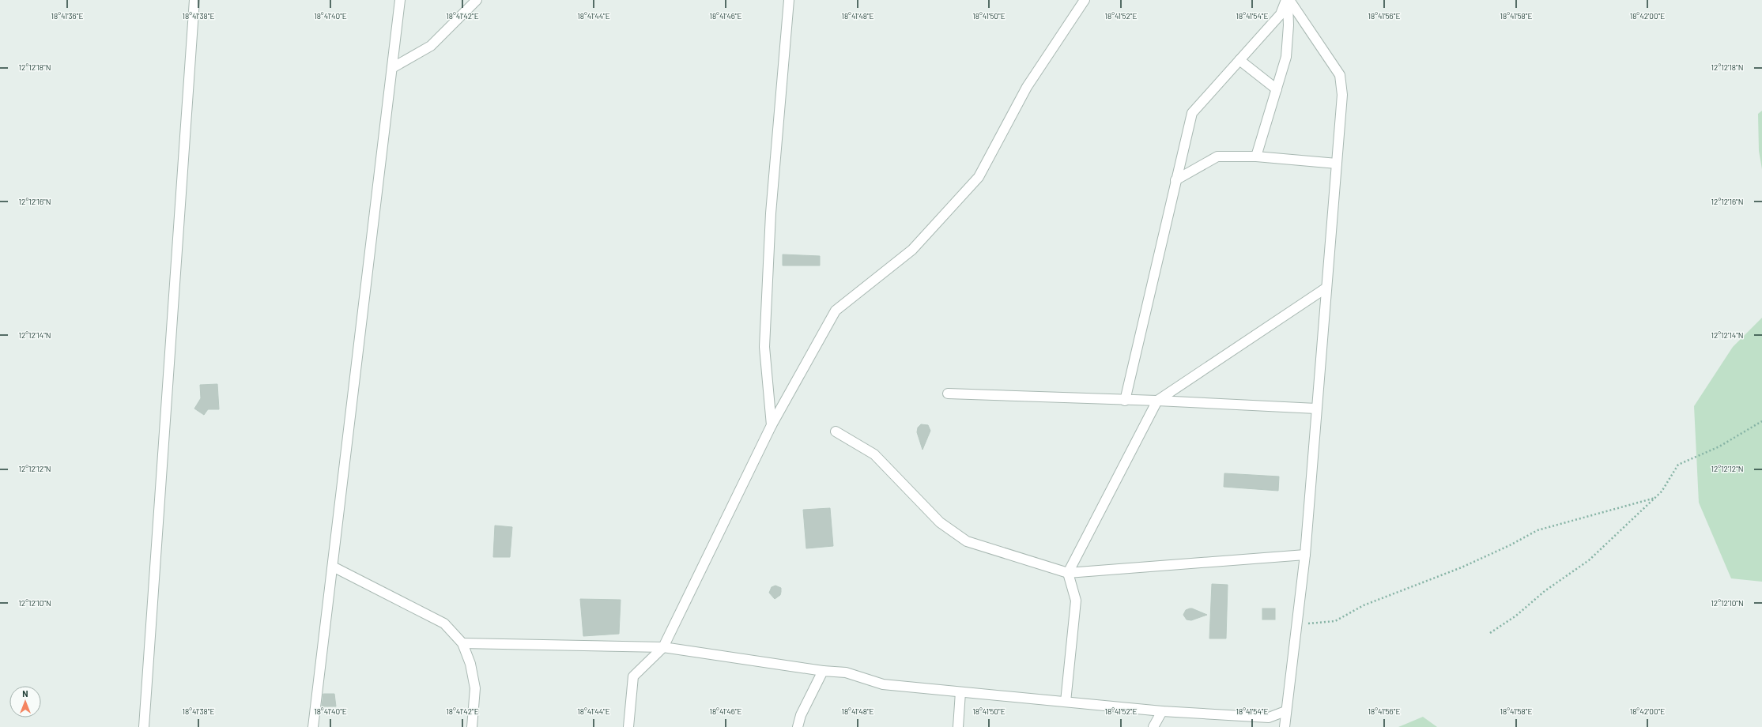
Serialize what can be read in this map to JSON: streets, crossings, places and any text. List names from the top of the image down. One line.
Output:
{"north":"top","coordinates":["18°41'36\"E","18°41'38\"E","18°41'40\"E","18°41'42\"E","18°41'44\"E","18°41'46\"E","18°41'48\"E","18°41'50\"E","18°41'52\"E","18°41'54\"E","18°41'56\"E","18°41'58\"E","18°42'00\"E","12°12'18\"N","12°12'16\"N","12°12'14\"N","12°12'12\"N","12°12'10\"N"]}
